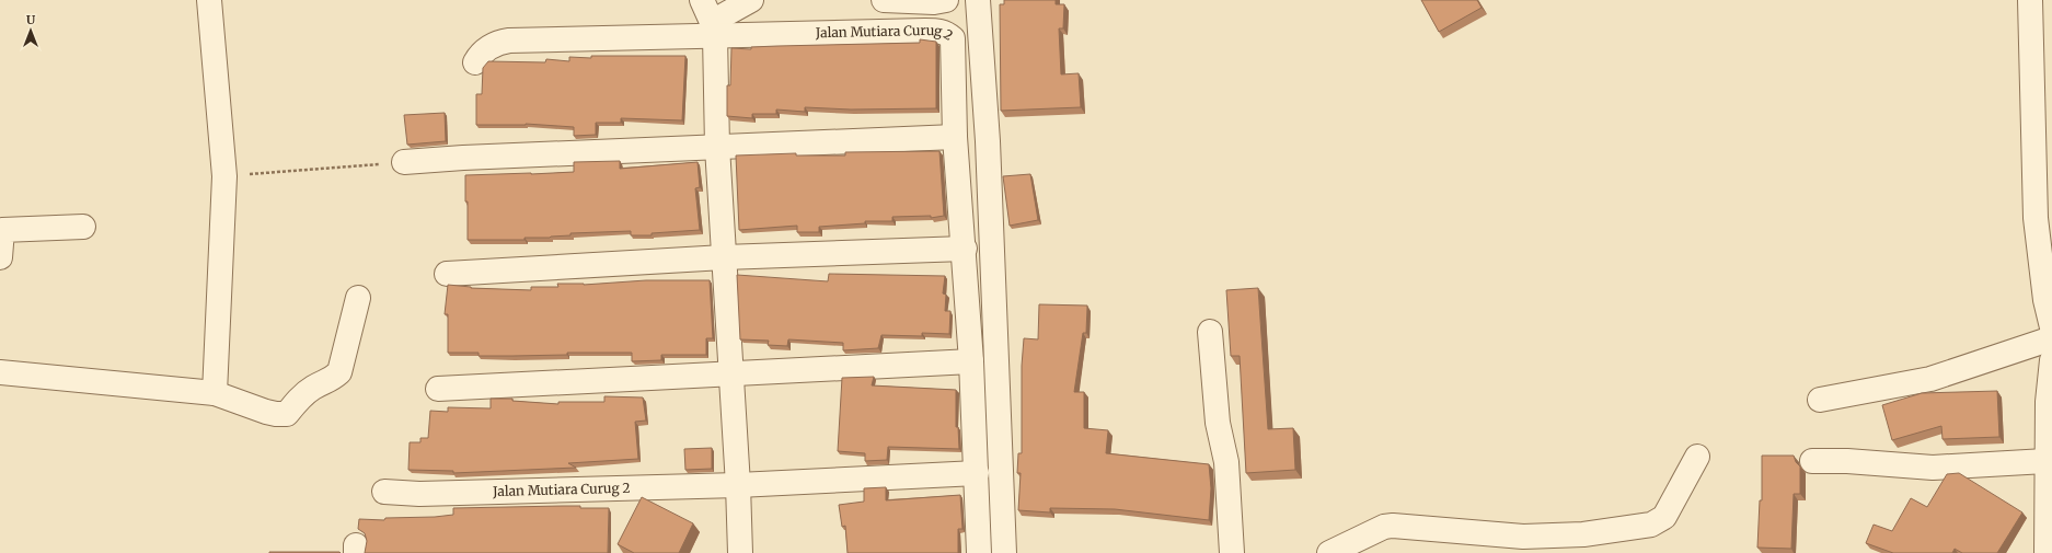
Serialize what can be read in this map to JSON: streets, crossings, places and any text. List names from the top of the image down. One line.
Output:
{"streets":{"street":["Jalan Mutiara Curug 2"]},"north":"top"}
